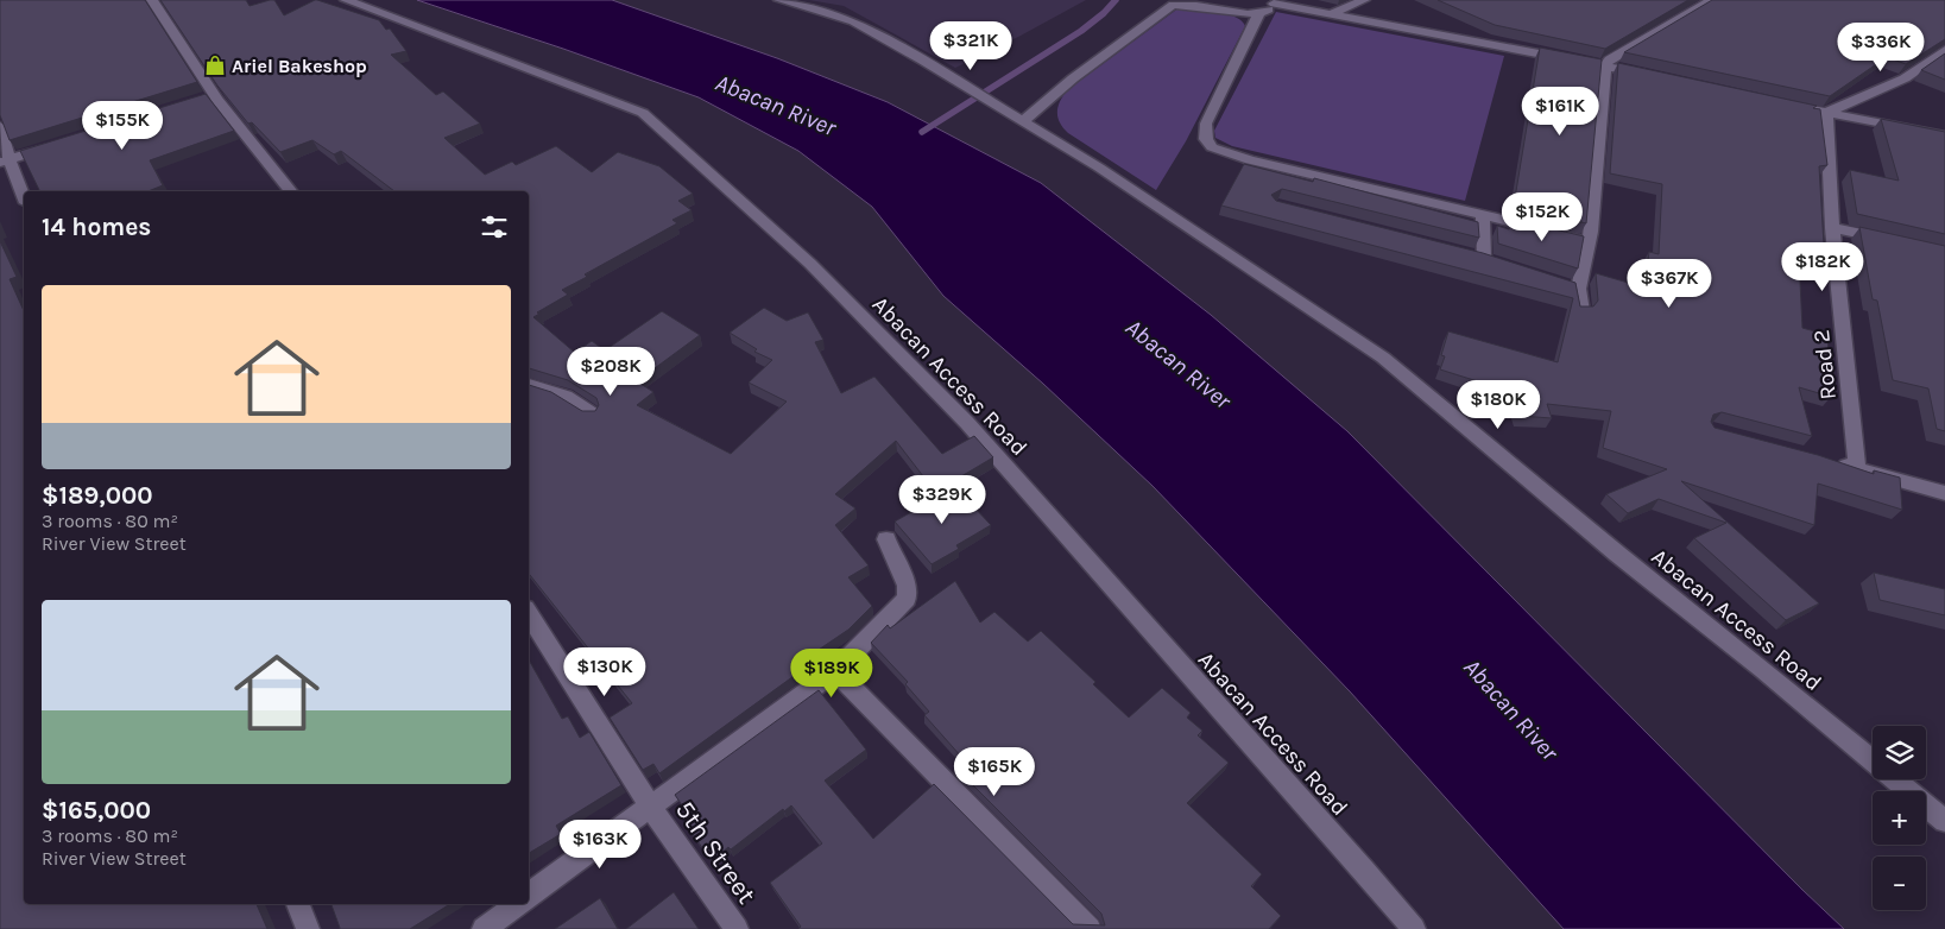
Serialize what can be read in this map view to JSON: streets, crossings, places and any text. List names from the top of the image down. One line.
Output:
{"streets":{"street":["Road 2","Abacan Access Road","5th Street"]},"water":["Abacan River"],"places":{"shop":["Ariel Bakeshop"]},"page":{"price":["$321K","$336K","$161K","$155K","$152K","$182K","$367K","$208K","$180K","$329K","$130K","$189K","$165K","$163K"],"heading":"14 homes","list":[{"name":"$189,000","note":"3 rooms · 80 m² · River View Street"},{"name":"$165,000","note":"3 rooms · 80 m² · River View Street"}],"map_buttons":["+","−"]}}
